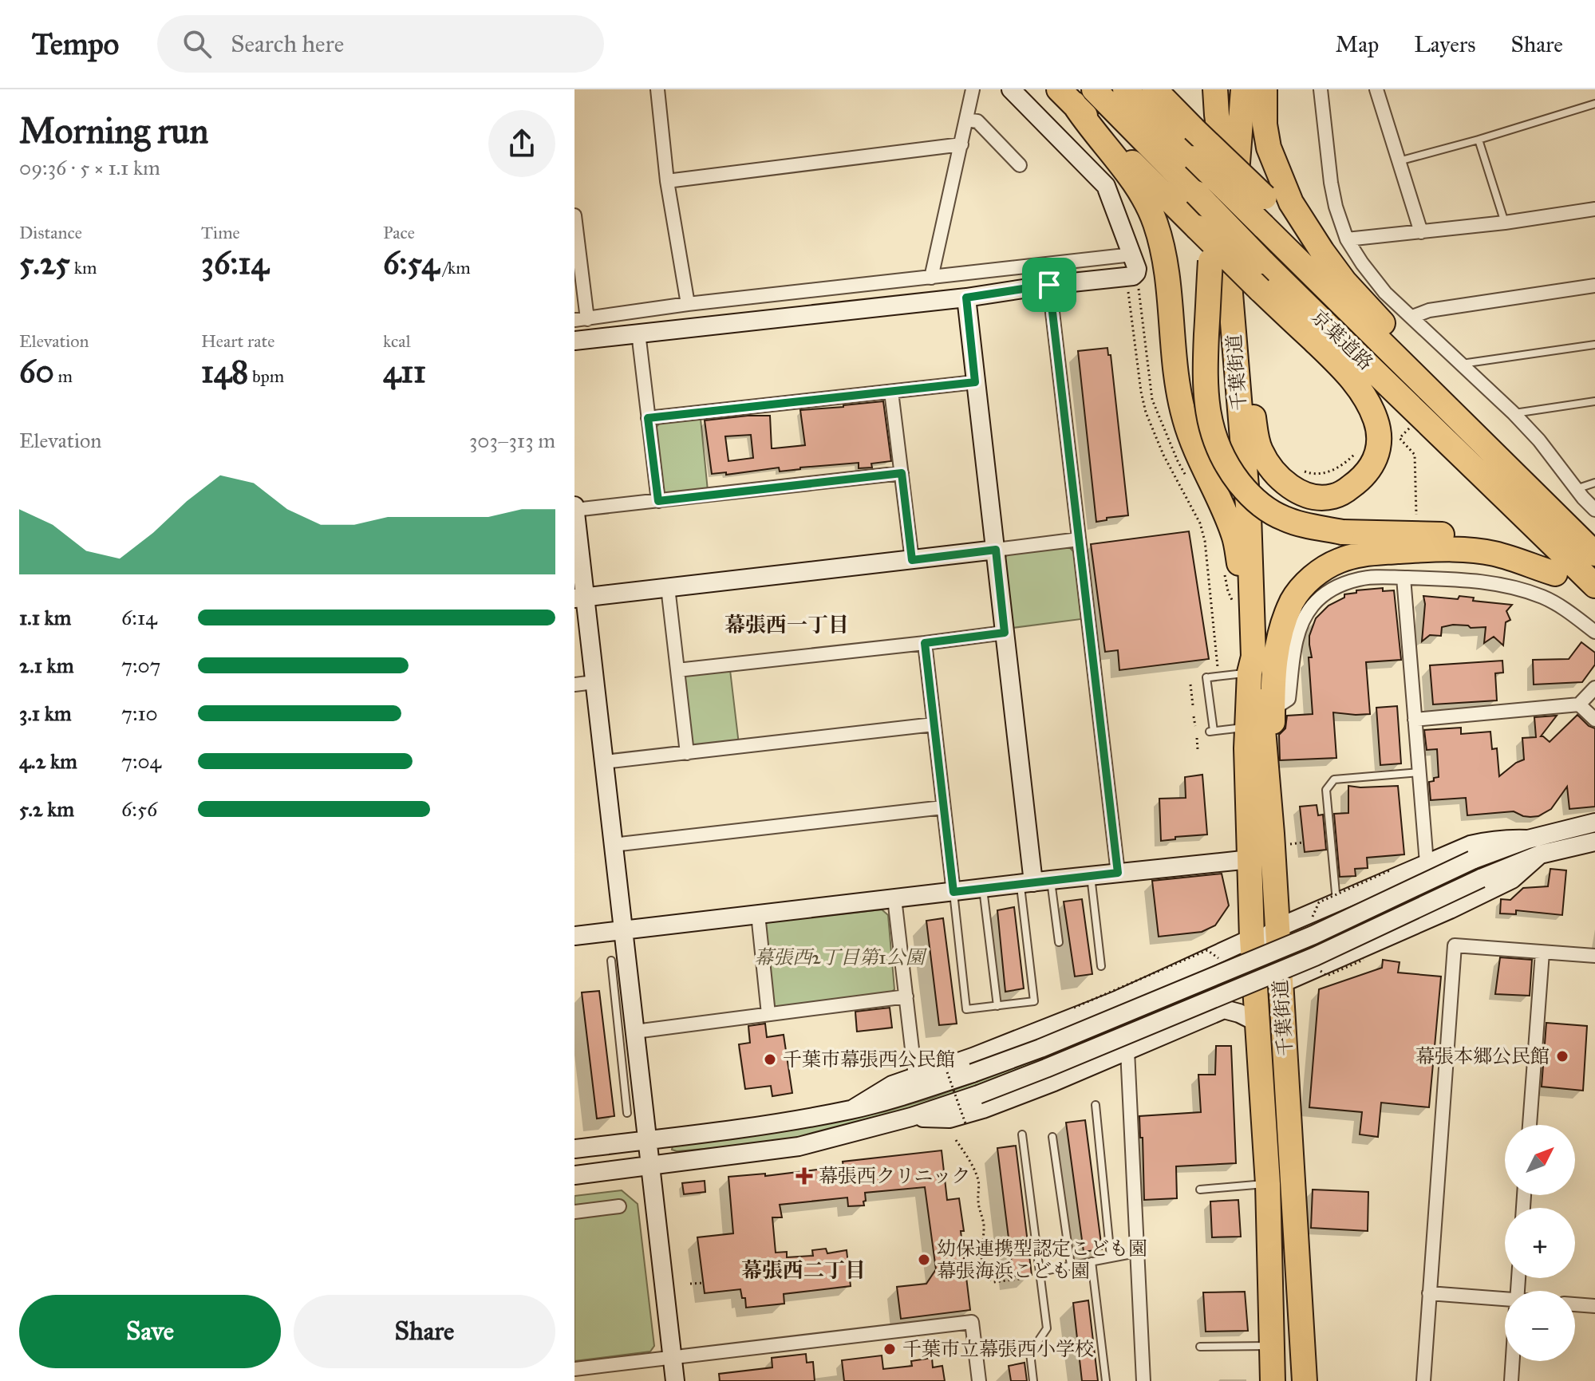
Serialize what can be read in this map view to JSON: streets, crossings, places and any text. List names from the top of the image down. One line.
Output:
{"streets":{"highway":["京葉道路","千葉街道"]},"districts":["幕張西一丁目","幕張西二丁目"],"parks":["幕張西2丁目第1公園"],"places":{"other":["幕張本郷公民館","千葉市幕張西公民館","幼保連携型認定こども園 幕張海浜こども園","千葉市立幕張西小学校"],"health":["幕張西クリニック"]},"north":"top right","page":{"header":"Tempo","search":"Search here","nav":["Map","Layers","Share"],"heading":["Morning run","09:36 · 5 × 1.1 km"],"stats":[["Distance","5.25 km"],["Time","36:14"],["Pace","6:54 /km"],["Elevation","60 m"],["Heart rate","148 bpm"],["kcal","411"]],"chart":["Elevation","303–313 m"],"list":[{"name":"1.1 km","note":"6:14"},{"name":"2.1 km","note":"7:07"},{"name":"3.1 km","note":"7:10"},{"name":"4.2 km","note":"7:04"},{"name":"5.2 km","note":"6:56"}],"map_buttons":["+","−"],"buttons":["Save","Share"]}}
